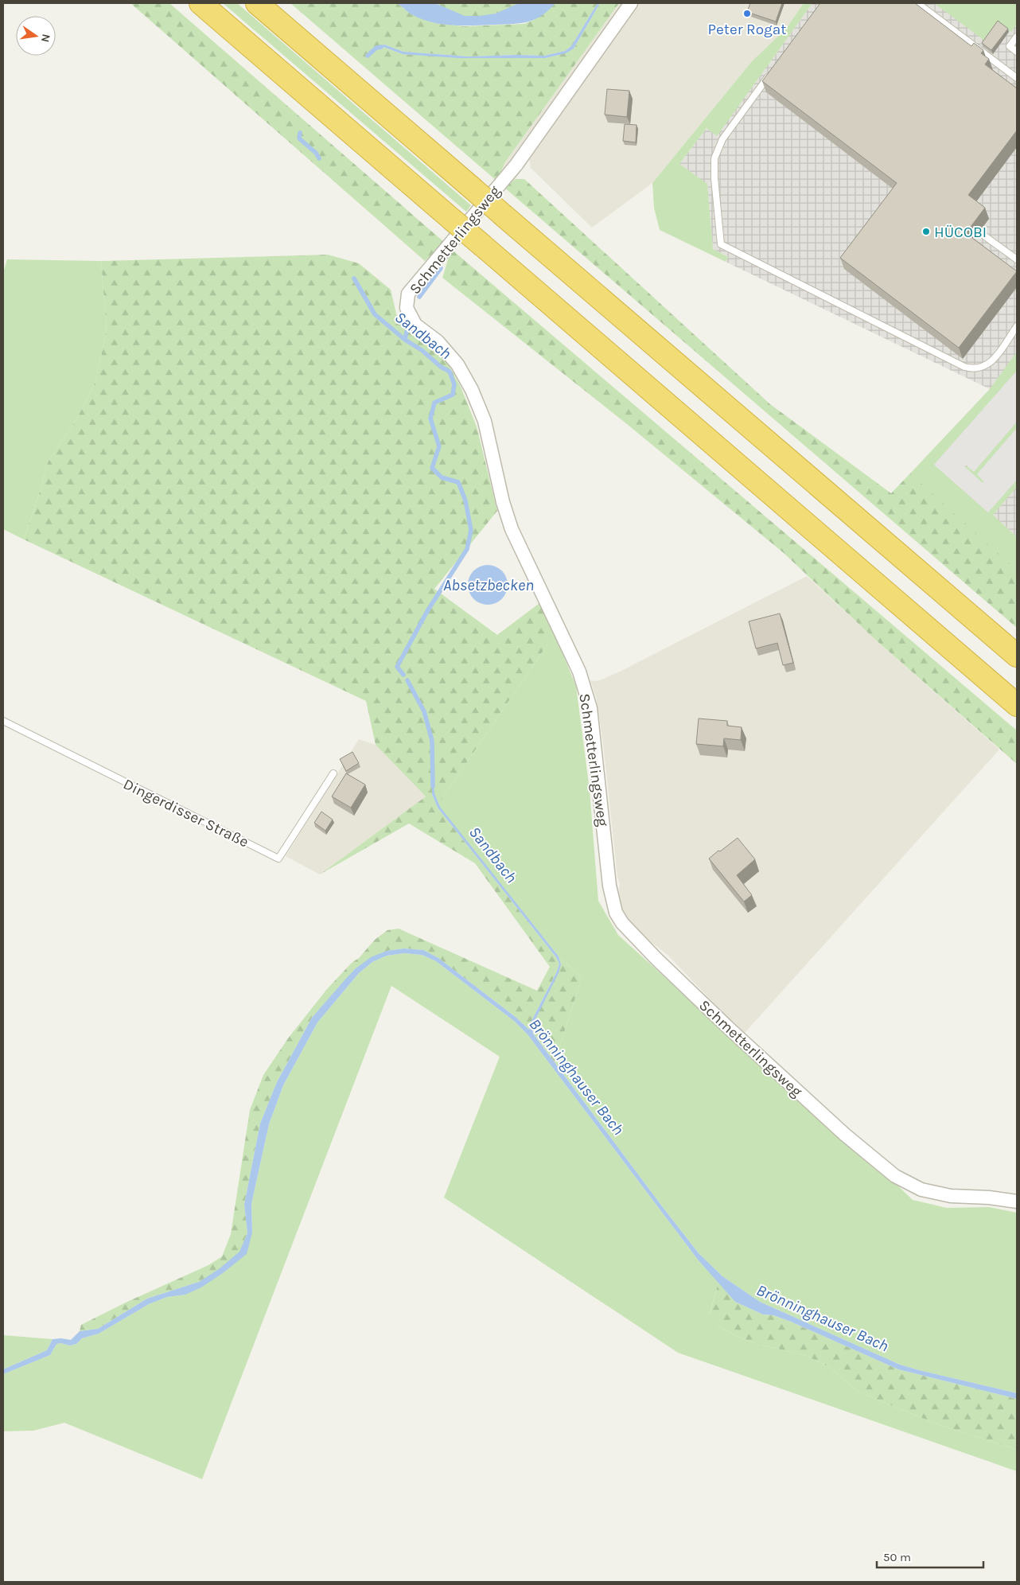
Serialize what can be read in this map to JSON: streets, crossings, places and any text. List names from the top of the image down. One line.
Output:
{"streets":{"street":["Schmetterlingsweg"],"lane":["Dingerdisser Straße"]},"water":["Sandbach","Absetzbecken","Brönninghauser Bach"],"places":["Peter Rogat","HÜCOBI"],"scale_bar":"50 m","north":"right"}
